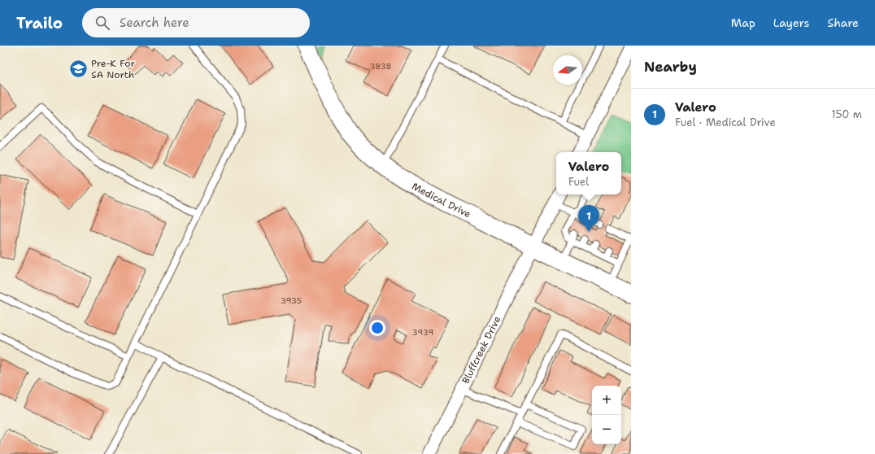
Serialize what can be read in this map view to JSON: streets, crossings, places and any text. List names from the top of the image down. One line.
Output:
{"streets":{"street":["Medical Drive","Bluffcreek Drive"]},"crossings":[["Medical Drive","Bluffcreek Drive"]],"places":{"school or university":["Pre-K For SA North"]},"house_numbers":["3838","3935","3939"],"north":"left","page":{"header":"Trailo","search":"Search here","nav":["Map","Layers","Share"],"heading":"Nearby","list":[{"mark":"1","name":"Valero","note":"Fuel · Medical Drive","value":"150 m"}],"popup":["Valero","Fuel"],"pins":"1","map_buttons":["+","−"]}}
